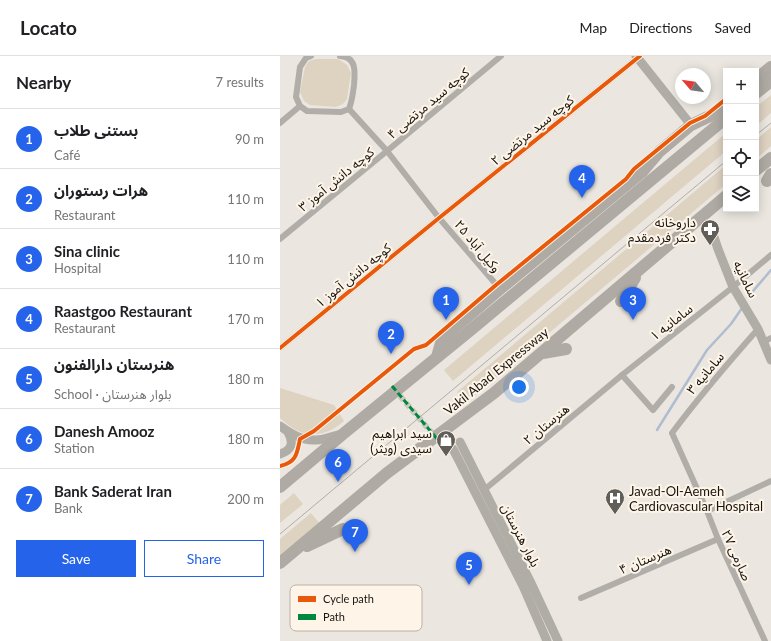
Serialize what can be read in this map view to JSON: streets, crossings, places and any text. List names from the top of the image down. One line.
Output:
{"streets":{"highway":["Vakil Abad Expressway"],"main road":["سامانیه","بلوار هنرستان"],"street":["کوچه سید مرتضی ۴","کوچه سید مرتضی ۲","کوچه دانش آموز ۳","۲۵ وکیل آباد","کوچه دانش آموز ۱","سامانیه ۱","سامانیه ۳","هنرستان ۲","صارمی ۲۷","هنرستان ۴"]},"crossings":[["کوچه سید مرتضی ۴","کوچه دانش آموز ۳"],["کوچه سید مرتضی ۴","۲۵ وکیل آباد"],["کوچه سید مرتضی ۲","۲۵ وکیل آباد"],["کوچه سید مرتضی ۲","کوچه دانش آموز ۱"],["کوچه دانش آموز ۳","۲۵ وکیل آباد"],["۲۵ وکیل آباد","کوچه دانش آموز ۱"],["سامانیه","سامانیه ۱"],["سامانیه","سامانیه ۳"],["سامانیه ۱","هنرستان ۲"],["سامانیه ۳","صارمی ۲۷"],["هنرستان ۲","بلوار هنرستان"],["صارمی ۲۷","هنرستان ۴"]],"places":{"pharmacy":["داروخانه دكتر فردمقدم"],"shop":["سید ابراهیم سیدی (ویثر)"],"hospital":["Javad-Ol-Aemeh Cardiovascular Hospital"]},"legend":["Cycle path","Path"],"north":"top left","page":{"header":"Locato","nav":["Map","Directions","Saved"],"heading":["Nearby","7 results"],"map_buttons":["+","−"],"list":[{"mark":"1","name":"بستنی طلاب","note":"Café","value":"90 m"},{"mark":"2","name":"هرات رستوران","note":"Restaurant","value":"110 m"},{"mark":"3","name":"Sina clinic","note":"Hospital","value":"110 m"},{"mark":"4","name":"Raastgoo Restaurant","note":"Restaurant","value":"170 m"},{"mark":"5","name":"هنرستان دارالفنون","note":"School · بلوار هنرستان","value":"180 m"},{"mark":"6","name":"Danesh Amooz","note":"Station","value":"180 m"},{"mark":"7","name":"Bank Saderat Iran","note":"Bank","value":"200 m"}],"pins":["4","1","3","2","6","7","5"],"buttons":["Save","Share"]}}
